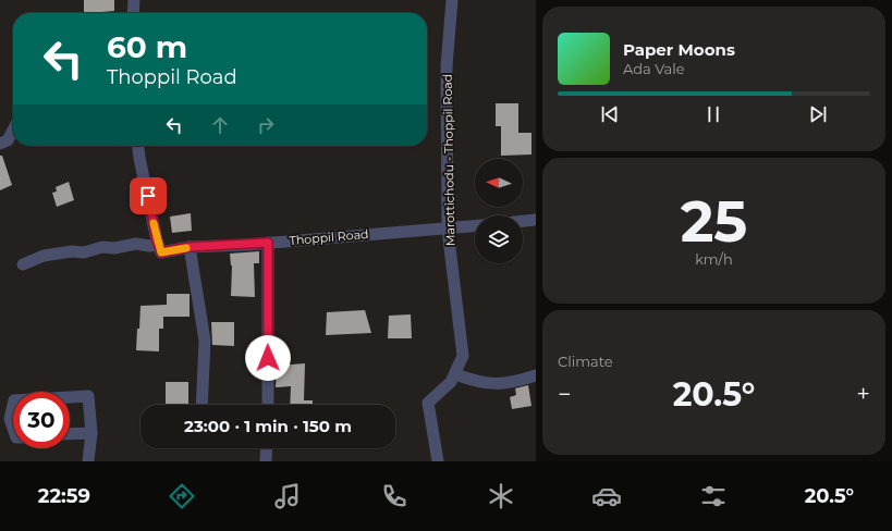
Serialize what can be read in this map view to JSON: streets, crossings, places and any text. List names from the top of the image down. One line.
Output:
{"streets":{"street":["Marottichodu - Thoppil Road","Thoppil Road"]},"crossings":[["Marottichodu - Thoppil Road","Thoppil Road"]],"north":"left","page":{"turn":["60 m","Thoppil Road"],"song":["Paper Moons","Ada Vale"],"tile":[["25","km/h"],"Climate"],"heat":["−","20.5°","+"],"limit":"30","trip":"23:00 · 1 min · 150 m","tabs":["22:59","20.5°"]}}
